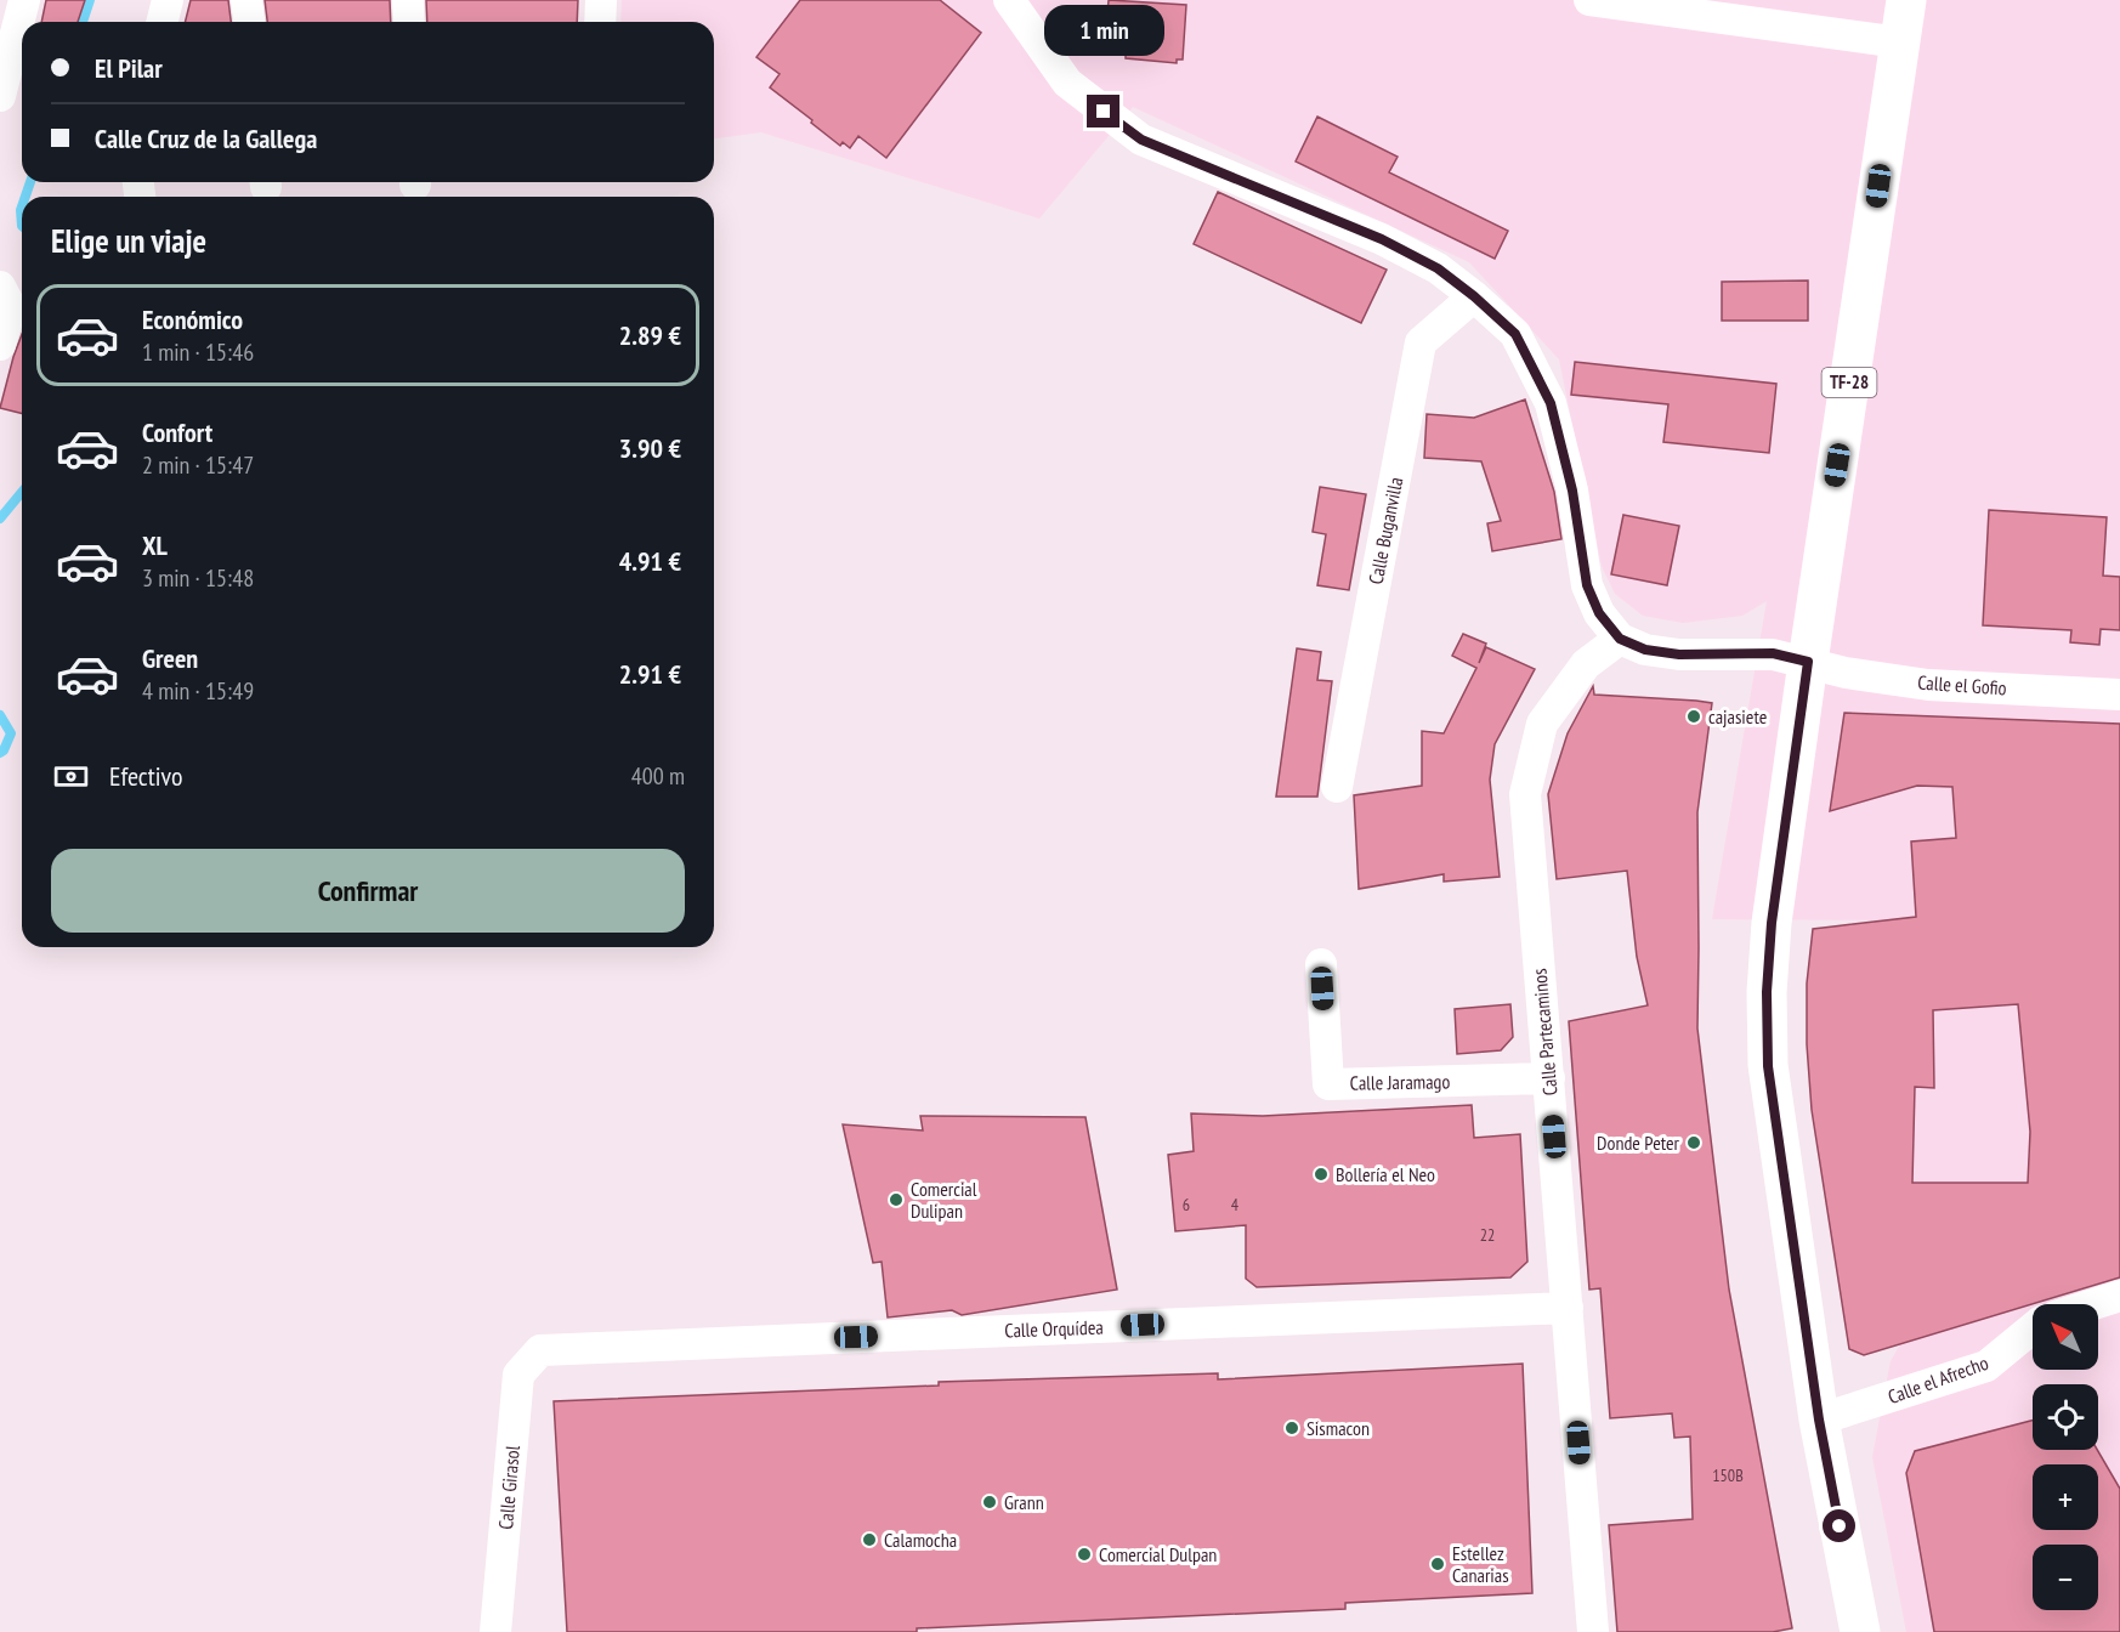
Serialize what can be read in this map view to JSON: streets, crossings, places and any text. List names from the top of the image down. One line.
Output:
{"streets":{"main road":["TF-28"],"street":["Calle Buganvilla","Calle el Gofio","Calle Partecaminos","Calle Jaramago","Calle Orquídea","Calle el Afrecho","Calle Girasol"]},"crossings":[["TF-28","Calle el Gofio"],["TF-28","Calle el Afrecho"],["Calle el Gofio","Calle Partecaminos"],["Calle Partecaminos","Calle Jaramago"],["Calle Partecaminos","Calle Orquídea"],["Calle Orquídea","Calle Girasol"]],"places":["cajasiete","Donde Peter","Bollería el Neo","Comercial Dulipan","Sismacon","Grann","Calamocha","Comercial Dulpan","Estellez Canarias"],"house_numbers":["6","4","22","150B"],"north":"top left","page":{"bubble":"1 min","banner":["El Pilar","Calle Cruz de la Gallega"],"heading":"Elige un viaje","list":[{"name":"Económico","note":"1 min · 15:46","value":"2.89 €"},{"name":"Confort","note":"2 min · 15:47","value":"3.90 €"},{"name":"XL","note":"3 min · 15:48","value":"4.91 €"},{"name":"Green","note":"4 min · 15:49","value":"2.91 €"}],"pay":["Efectivo","400 m"],"buttons":"Confirmar","map_buttons":["+","−"]}}
